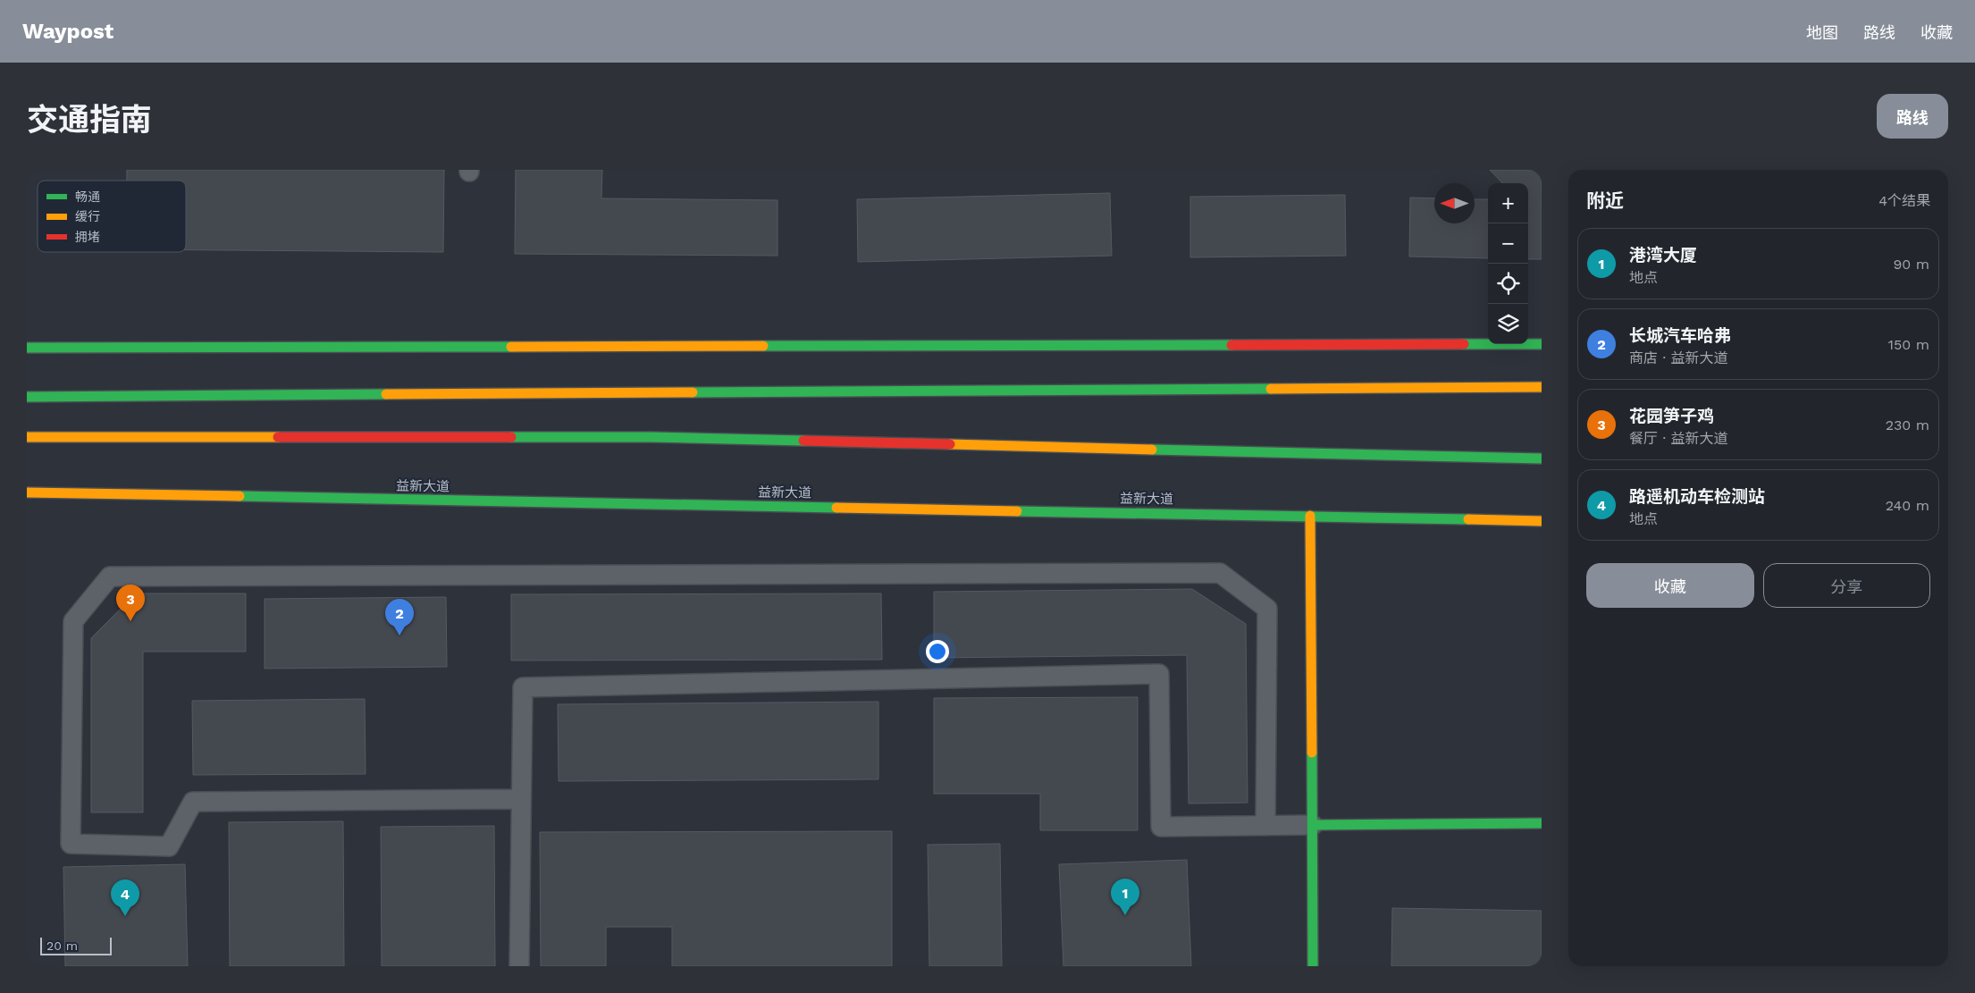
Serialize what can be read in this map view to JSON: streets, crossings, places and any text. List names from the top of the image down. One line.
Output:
{"streets":{"main road":["益新大道"]},"legend":["畅通","缓行","拥堵"],"scale_bar":"20 m","north":"left","page":{"header":"Waypost","nav":["地图","路线","收藏"],"title":"交通指南","buttons":["路线",["收藏","分享"]],"heading":["附近","4个结果"],"map_buttons":["+","−"],"list":[{"mark":"1","name":"港湾大厦","note":"地点","value":"90 m"},{"mark":"2","name":"长城汽车哈弗","note":"商店 · 益新大道","value":"150 m"},{"mark":"3","name":"花园笋子鸡","note":"餐厅 · 益新大道","value":"230 m"},{"mark":"4","name":"路遥机动车检测站","note":"地点","value":"240 m"}],"pins":["3","2","1","4"],"scale":"20 m"}}
